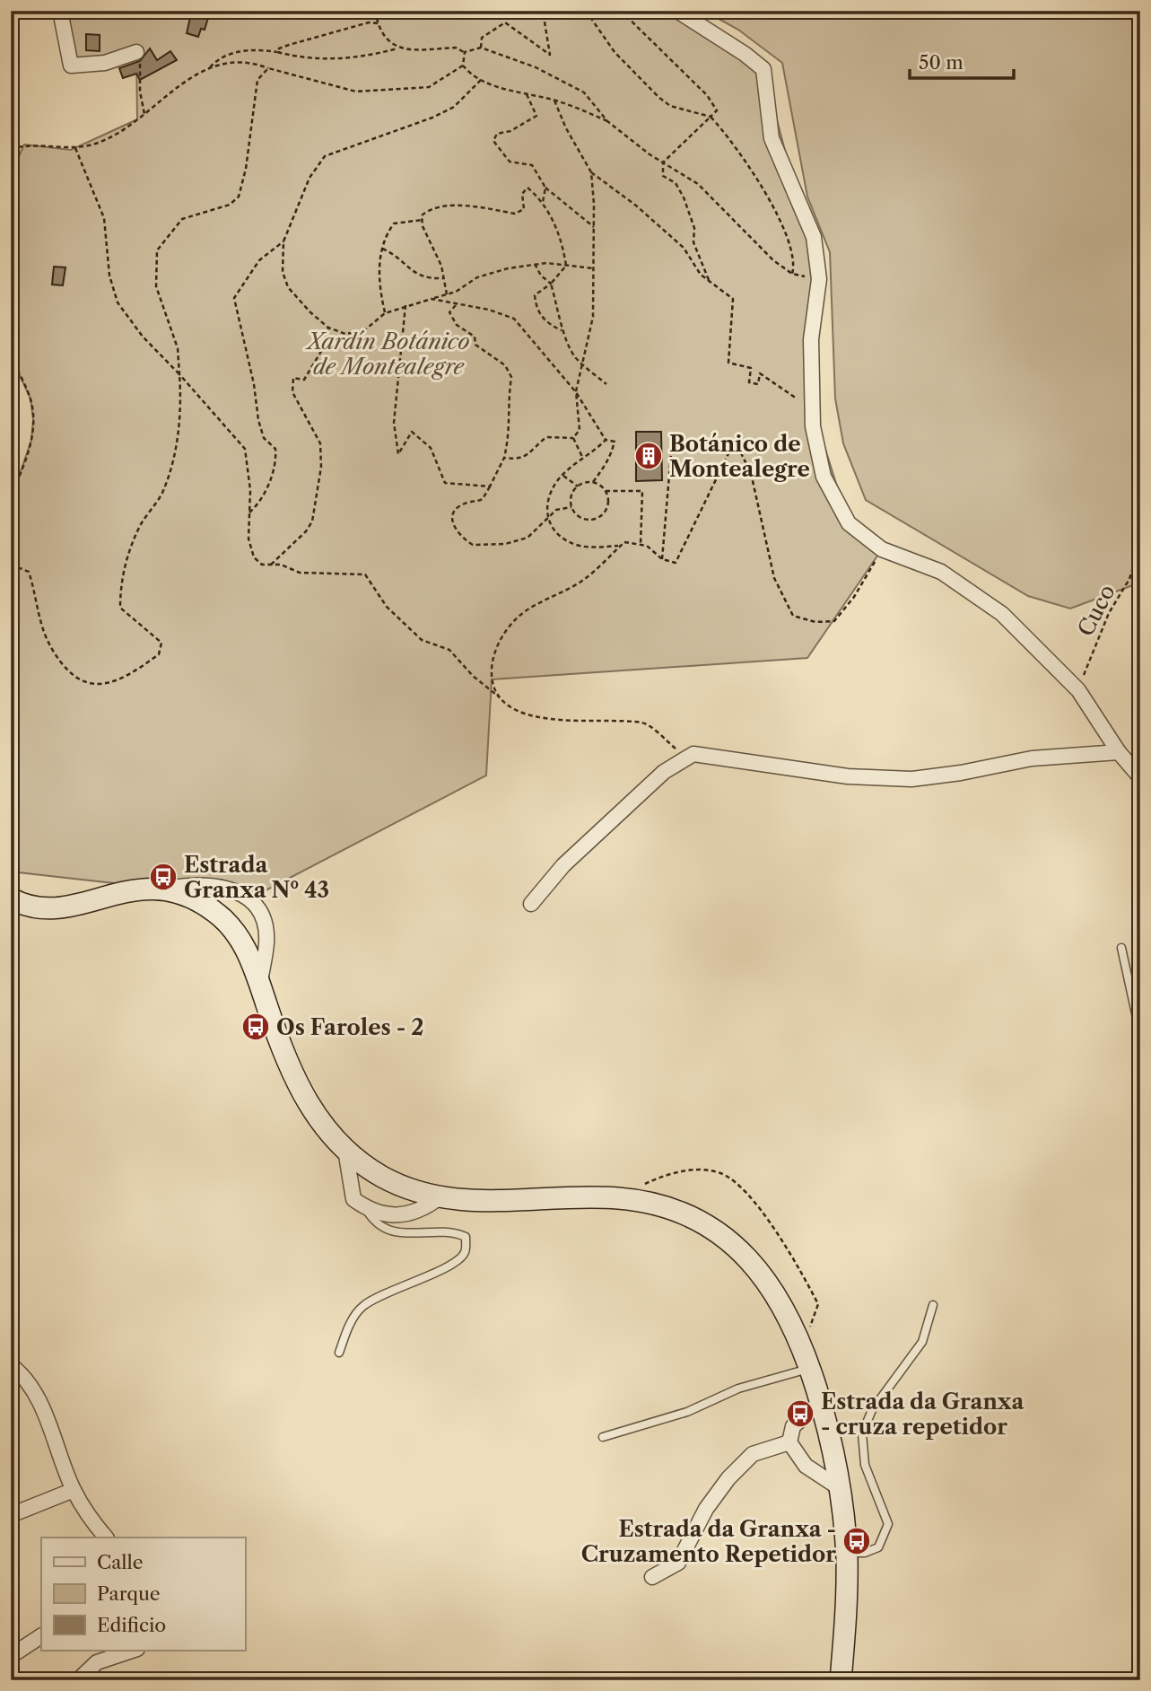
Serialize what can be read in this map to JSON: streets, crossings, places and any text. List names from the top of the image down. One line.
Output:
{"streets":{"path":["Cuco"]},"parks":["Xardín Botánico de Montealegre"],"places":{"building":["Botánico de Montealegre"],"bus stop":["Estrada Granxa Nº 43","Os Faroles - 2","Estrada da Granxa - cruza repetidor","Estrada da Granxa - Cruzamento Repetidor"]},"legend":["Calle","Parque","Edificio"],"scale_bar":"50 m"}
